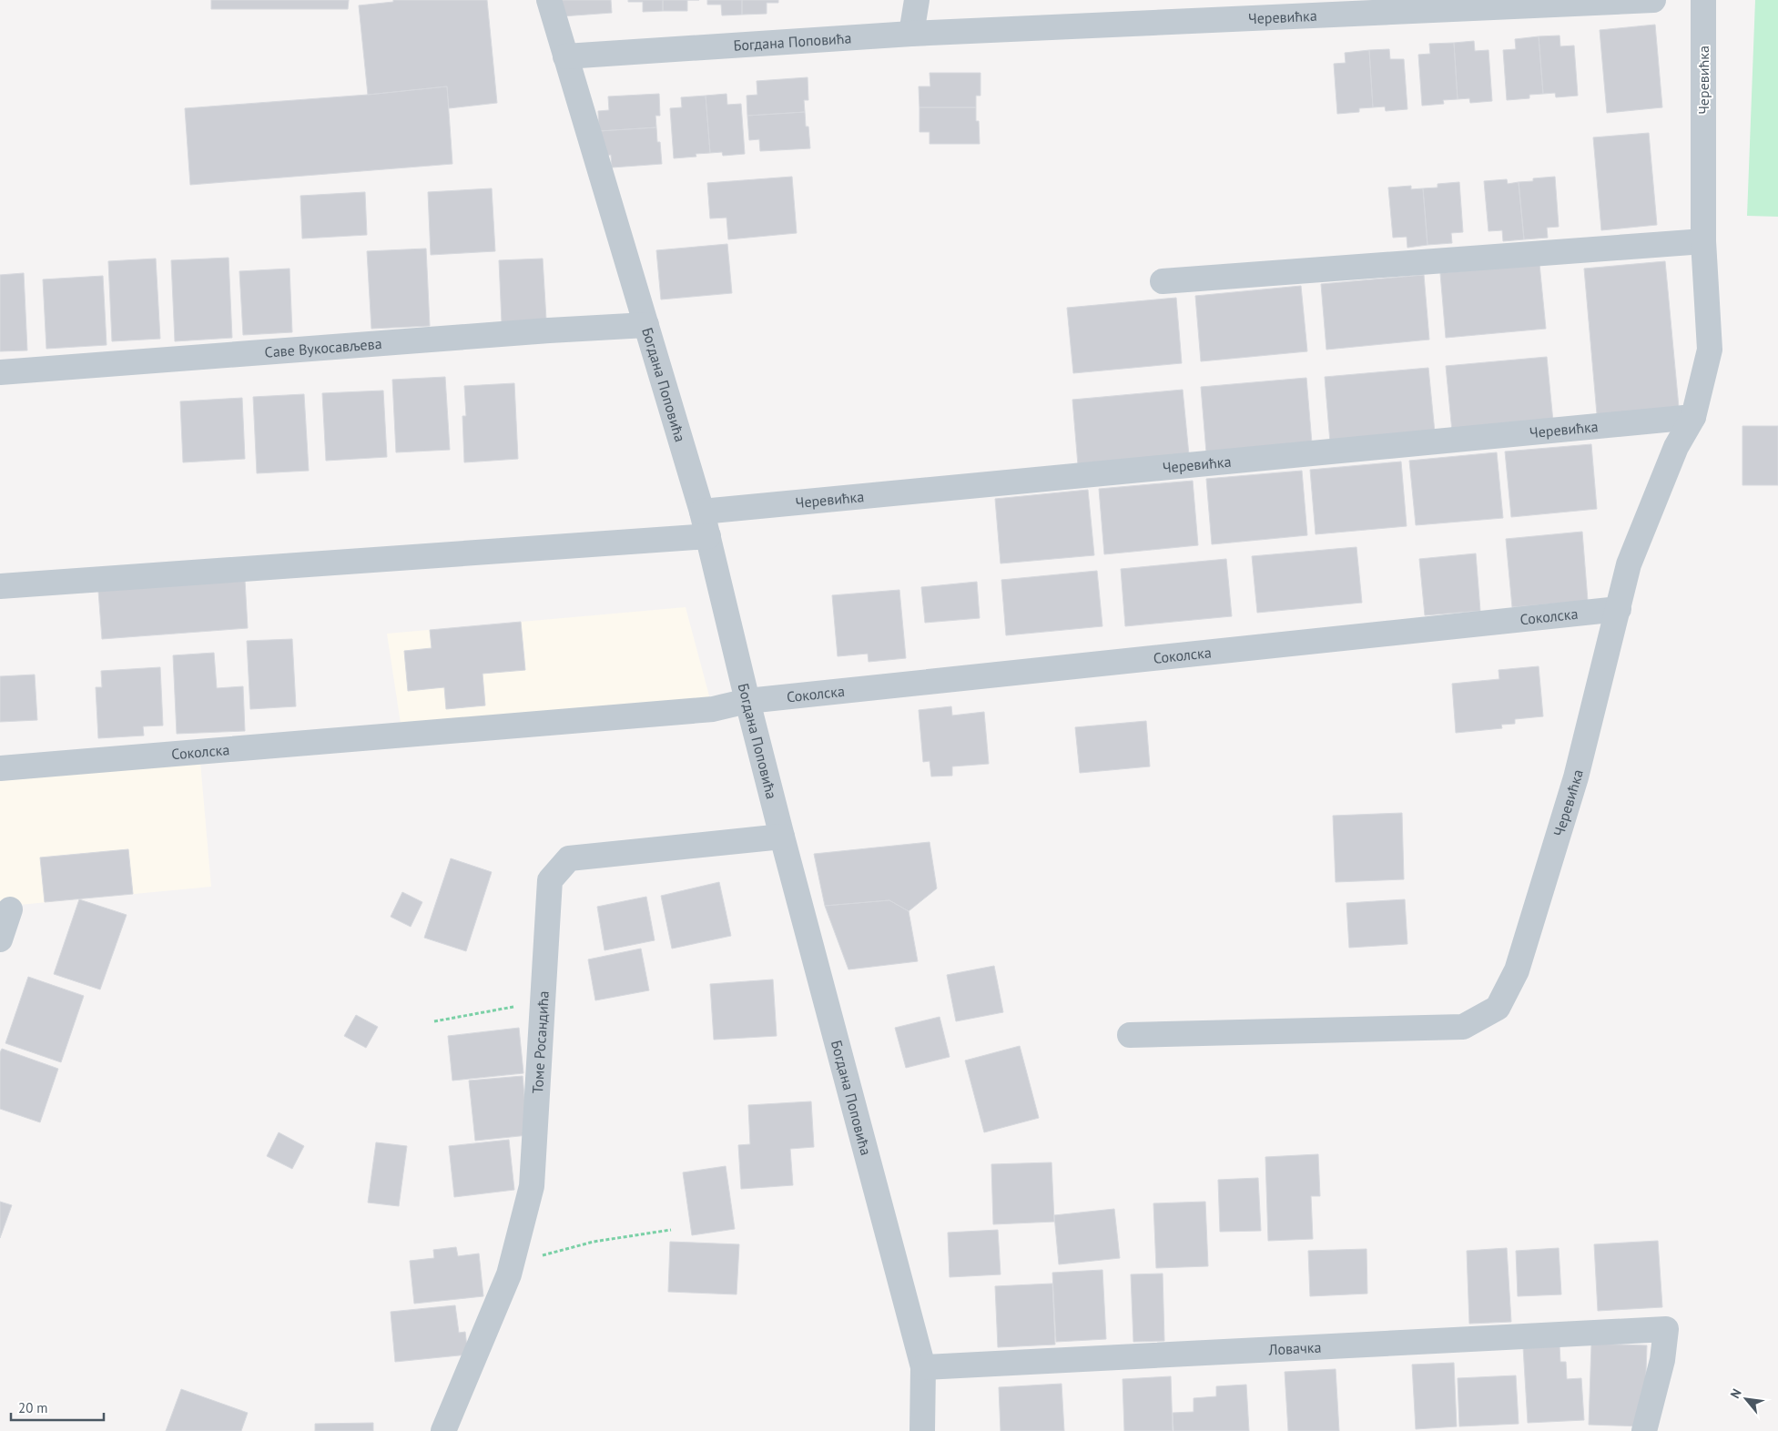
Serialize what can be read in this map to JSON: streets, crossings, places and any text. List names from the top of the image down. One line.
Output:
{"streets":{"street":["Черевићка","Богдана Поповића","Саве Вукосављева","Соколска","Томе Росандића","Ловачка"]},"crossings":[["Черевићка","Богдана Поповића"],["Черевићка","Соколска"],["Богдана Поповића","Саве Вукосављева"],["Богдана Поповића","Соколска"],["Богдана Поповића","Томе Росандића"],["Богдана Поповића","Ловачка"]],"scale_bar":"20 m","north":"top left"}
